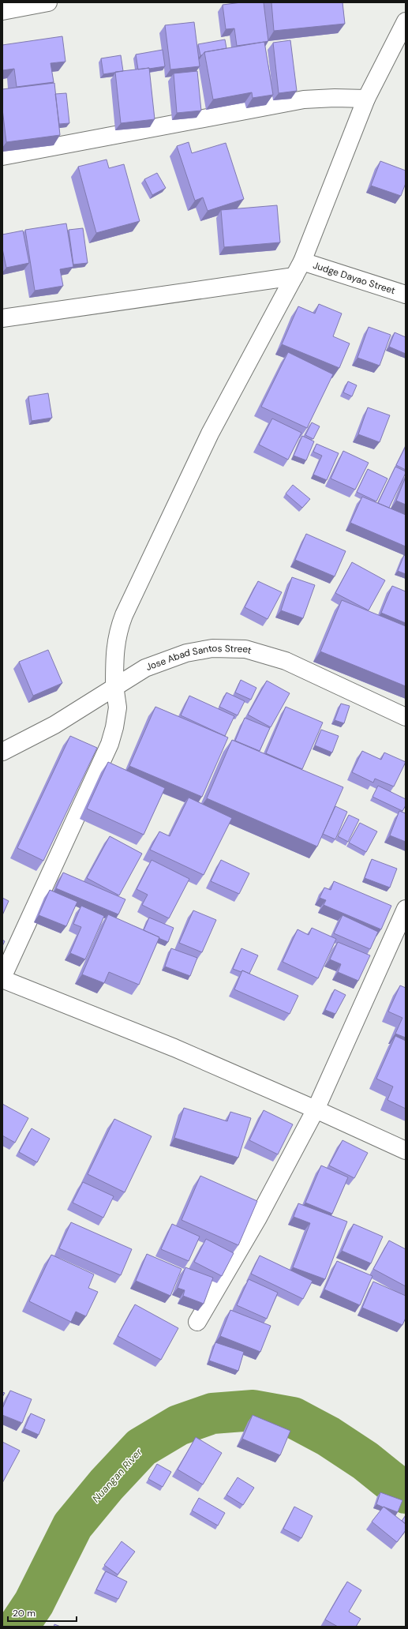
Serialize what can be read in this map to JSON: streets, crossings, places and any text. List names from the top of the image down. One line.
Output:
{"streets":{"street":["Judge Dayao Street","Jose Abad Santos Street"]},"water":["Nuangan River"],"scale_bar":"20 m"}
